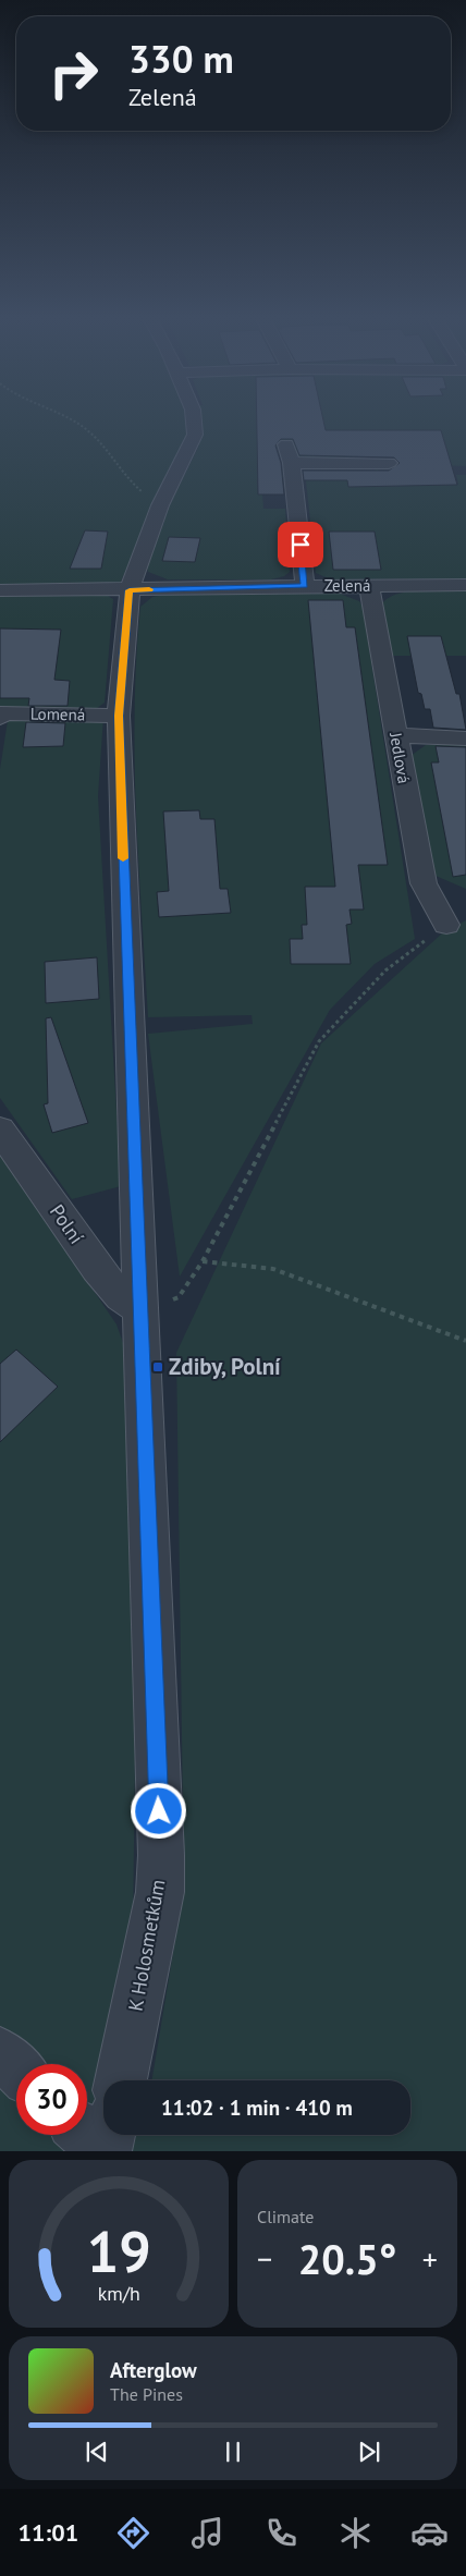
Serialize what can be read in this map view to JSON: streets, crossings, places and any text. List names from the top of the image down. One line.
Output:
{"streets":{"street":["Zelená","Lomená","Jedlová","Polní","K Holosmetkům"]},"crossings":[["Zelená","Jedlová"],["Zelená","K Holosmetkům"],["Lomená","K Holosmetkům"],["Polní","K Holosmetkům"]],"places":{"transit":["Zdiby, Polní"]},"page":{"turn":["330 m","Zelená"],"limit":"30","trip":"11:02 · 1 min · 410 m","tile":"Climate","heat":["−","20.5°","+"],"song":["Afterglow","The Pines"],"tabs":"11:01","gauge":["19","km/h"]}}
